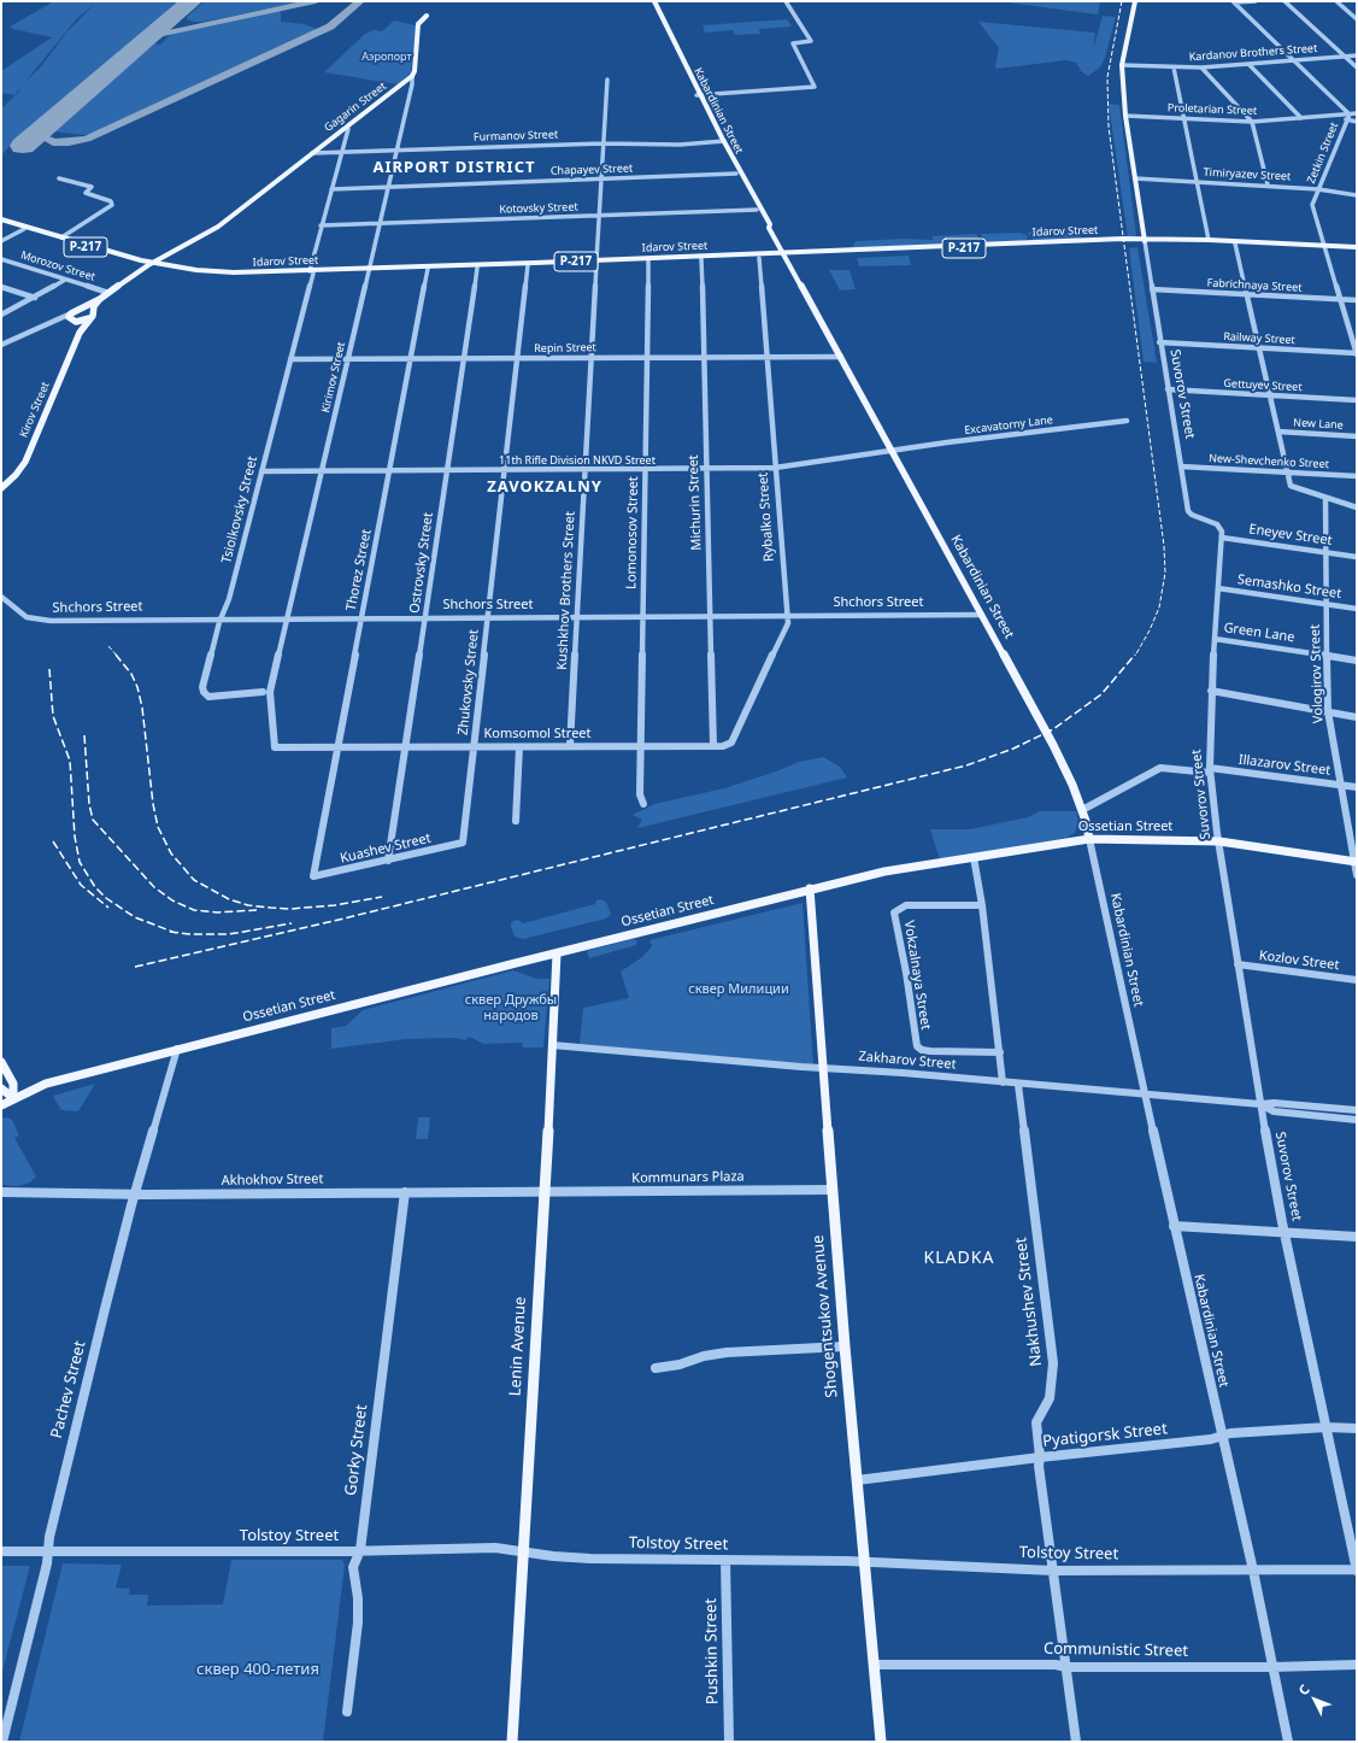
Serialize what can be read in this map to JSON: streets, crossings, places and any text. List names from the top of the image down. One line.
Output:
{"streets":{"main road":["Gagarin Street","Kabardinian Street","Idarov Street","Р-217","Kirimov Street","Suvorov Street","Kirov Street","Ossetian Street","Shogentsukov Avenue","Lenin Avenue"],"street":["Kardanov Brothers Street","Proletarian Street","Furmanov Street","Zetkin Street","Chapayev Street","Timiryazev Street","Kotovsky Street","Morozov Street","Fabrichnaya Street","Railway Street","Repin Street","Gettuyev Street","New Lane","Excavatorny Lane","11th Rifle Division NKVD Street","New-Shevchenko Street","Michurin Street","Tsiolkovsky Street","Rybalko Street","Lomonosov Street","Eneyev Street","Ostrovsky Street","Thorez Street","Semashko Street","Kushkhov Brothers Street","Shchors Street","Green Lane","Vologirov Street","Zhukovsky Street","Komsomol Street","Illazarov Street","Kuashev Street","Kozlov Street","Vokzalnaya Street","Zakharov Street","Kommunars Plaza","Akhokhov Street","Nakhushev Street","Pachev Street","Pyatigorsk Street","Gorky Street","Tolstoy Street","Communistic Street","Pushkin Street"]},"crossings":[["Kardanov Brothers Street","Zetkin Street"],["Kardanov Brothers Street","Suvorov Street"],["Gagarin Street","Furmanov Street"],["Gagarin Street","Idarov Street"],["Gagarin Street","Morozov Street"],["Gagarin Street","Kirimov Street"],["Gagarin Street","Kirov Street"],["Gagarin Street","Tsiolkovsky Street"],["Proletarian Street","Zetkin Street"],["Proletarian Street","Suvorov Street"],["Kabardinian Street","Furmanov Street"],["Kabardinian Street","Chapayev Street"],["Kabardinian Street","Kotovsky Street"],["Kabardinian Street","Idarov Street"],["Kabardinian Street","Repin Street"],["Kabardinian Street","Excavatorny Lane"],["Kabardinian Street","11th Rifle Division NKVD Street"],["Kabardinian Street","Shchors Street"],["Kabardinian Street","Illazarov Street"],["Kabardinian Street","Ossetian Street"],["Kabardinian Street","Zakharov Street"],["Kabardinian Street","Pyatigorsk Street"],["Kabardinian Street","Tolstoy Street"],["Kabardinian Street","Communistic Street"],["Furmanov Street","Kirimov Street"],["Furmanov Street","Tsiolkovsky Street"],["Furmanov Street","Kushkhov Brothers Street"],["Zetkin Street","Timiryazev Street"],["Zetkin Street","Idarov Street"],["Zetkin Street","Fabrichnaya Street"],["Zetkin Street","Railway Street"],["Chapayev Street","Kirimov Street"],["Chapayev Street","Tsiolkovsky Street"],["Chapayev Street","Kushkhov Brothers Street"],["Timiryazev Street","Suvorov Street"],["Kotovsky Street","Kirimov Street"],["Kotovsky Street","Tsiolkovsky Street"],["Kotovsky Street","Kushkhov Brothers Street"],["Idarov Street","Kirimov Street"],["Idarov Street","Suvorov Street"],["Idarov Street","Michurin Street"],["Idarov Street","Tsiolkovsky Street"],["Idarov Street","Rybalko Street"],["Idarov Street","Lomonosov Street"],["Idarov Street","Ostrovsky Street"],["Idarov Street","Thorez Street"],["Idarov Street","Kushkhov Brothers Street"],["Idarov Street","Zhukovsky Street"],["Fabrichnaya Street","Suvorov Street"],["Railway Street","Suvorov Street"],["Repin Street","Kirimov Street"],["Repin Street","Michurin Street"],["Repin Street","Tsiolkovsky Street"],["Repin Street","Rybalko Street"],["Repin Street","Lomonosov Street"],["Repin Street","Ostrovsky Street"],["Repin Street","Thorez Street"],["Repin Street","Kushkhov Brothers Street"],["Repin Street","Zhukovsky Street"],["Kirimov Street","11th Rifle Division NKVD Street"],["Kirimov Street","Shchors Street"],["Kirimov Street","Komsomol Street"],["Gettuyev Street","Suvorov Street"],["Suvorov Street","New-Shevchenko Street"],["Suvorov Street","Eneyev Street"],["Suvorov Street","Semashko Street"],["Suvorov Street","Green Lane"],["Suvorov Street","Illazarov Street"],["Suvorov Street","Ossetian Street"],["Suvorov Street","Kozlov Street"],["Suvorov Street","Zakharov Street"],["Suvorov Street","Pyatigorsk Street"],["Suvorov Street","Tolstoy Street"],["Excavatorny Lane","11th Rifle Division NKVD Street"],["11th Rifle Division NKVD Street","Michurin Street"],["11th Rifle Division NKVD Street","Tsiolkovsky Street"],["11th Rifle Division NKVD Street","Rybalko Street"],["11th Rifle Division NKVD Street","Lomonosov Street"],["11th Rifle Division NKVD Street","Ostrovsky Street"],["11th Rifle Division NKVD Street","Thorez Street"],["11th Rifle Division NKVD Street","Kushkhov Brothers Street"],["11th Rifle Division NKVD Street","Zhukovsky Street"],["Michurin Street","Rybalko Street"],["Michurin Street","Shchors Street"],["Michurin Street","Komsomol Street"],["Tsiolkovsky Street","Shchors Street"],["Rybalko Street","Shchors Street"],["Rybalko Street","Komsomol Street"],["Lomonosov Street","Shchors Street"],["Lomonosov Street","Komsomol Street"],["Eneyev Street","Vologirov Street"],["Ostrovsky Street","Shchors Street"],["Ostrovsky Street","Komsomol Street"],["Ostrovsky Street","Kuashev Street"],["Thorez Street","Shchors Street"],["Thorez Street","Komsomol Street"],["Thorez Street","Kuashev Street"],["Semashko Street","Vologirov Street"],["Kushkhov Brothers Street","Shchors Street"],["Kushkhov Brothers Street","Komsomol Street"],["Shchors Street","Zhukovsky Street"],["Green Lane","Vologirov Street"],["Vologirov Street","Illazarov Street"],["Vologirov Street","Ossetian Street"],["Zhukovsky Street","Komsomol Street"],["Zhukovsky Street","Kuashev Street"],["Ossetian Street","Shogentsukov Avenue"],["Ossetian Street","Lenin Avenue"],["Ossetian Street","Pachev Street"],["Zakharov Street","Nakhushev Street"],["Zakharov Street","Shogentsukov Avenue"],["Zakharov Street","Lenin Avenue"],["Kommunars Plaza","Akhokhov Street"],["Kommunars Plaza","Shogentsukov Avenue"],["Kommunars Plaza","Lenin Avenue"],["Akhokhov Street","Lenin Avenue"],["Akhokhov Street","Pachev Street"],["Akhokhov Street","Gorky Street"],["Nakhushev Street","Pyatigorsk Street"],["Nakhushev Street","Tolstoy Street"],["Nakhushev Street","Communistic Street"],["Shogentsukov Avenue","Pyatigorsk Street"],["Shogentsukov Avenue","Tolstoy Street"],["Shogentsukov Avenue","Communistic Street"],["Lenin Avenue","Tolstoy Street"],["Pachev Street","Tolstoy Street"],["Gorky Street","Tolstoy Street"],["Tolstoy Street","Pushkin Street"]],"districts":["AIRPORT DISTRICT","ZAVOKZALNY","KLADKA"],"parks":["Аэропорт","сквер Милиции","сквер Дружбы народов","сквер 400-летия"],"north":"top left"}
